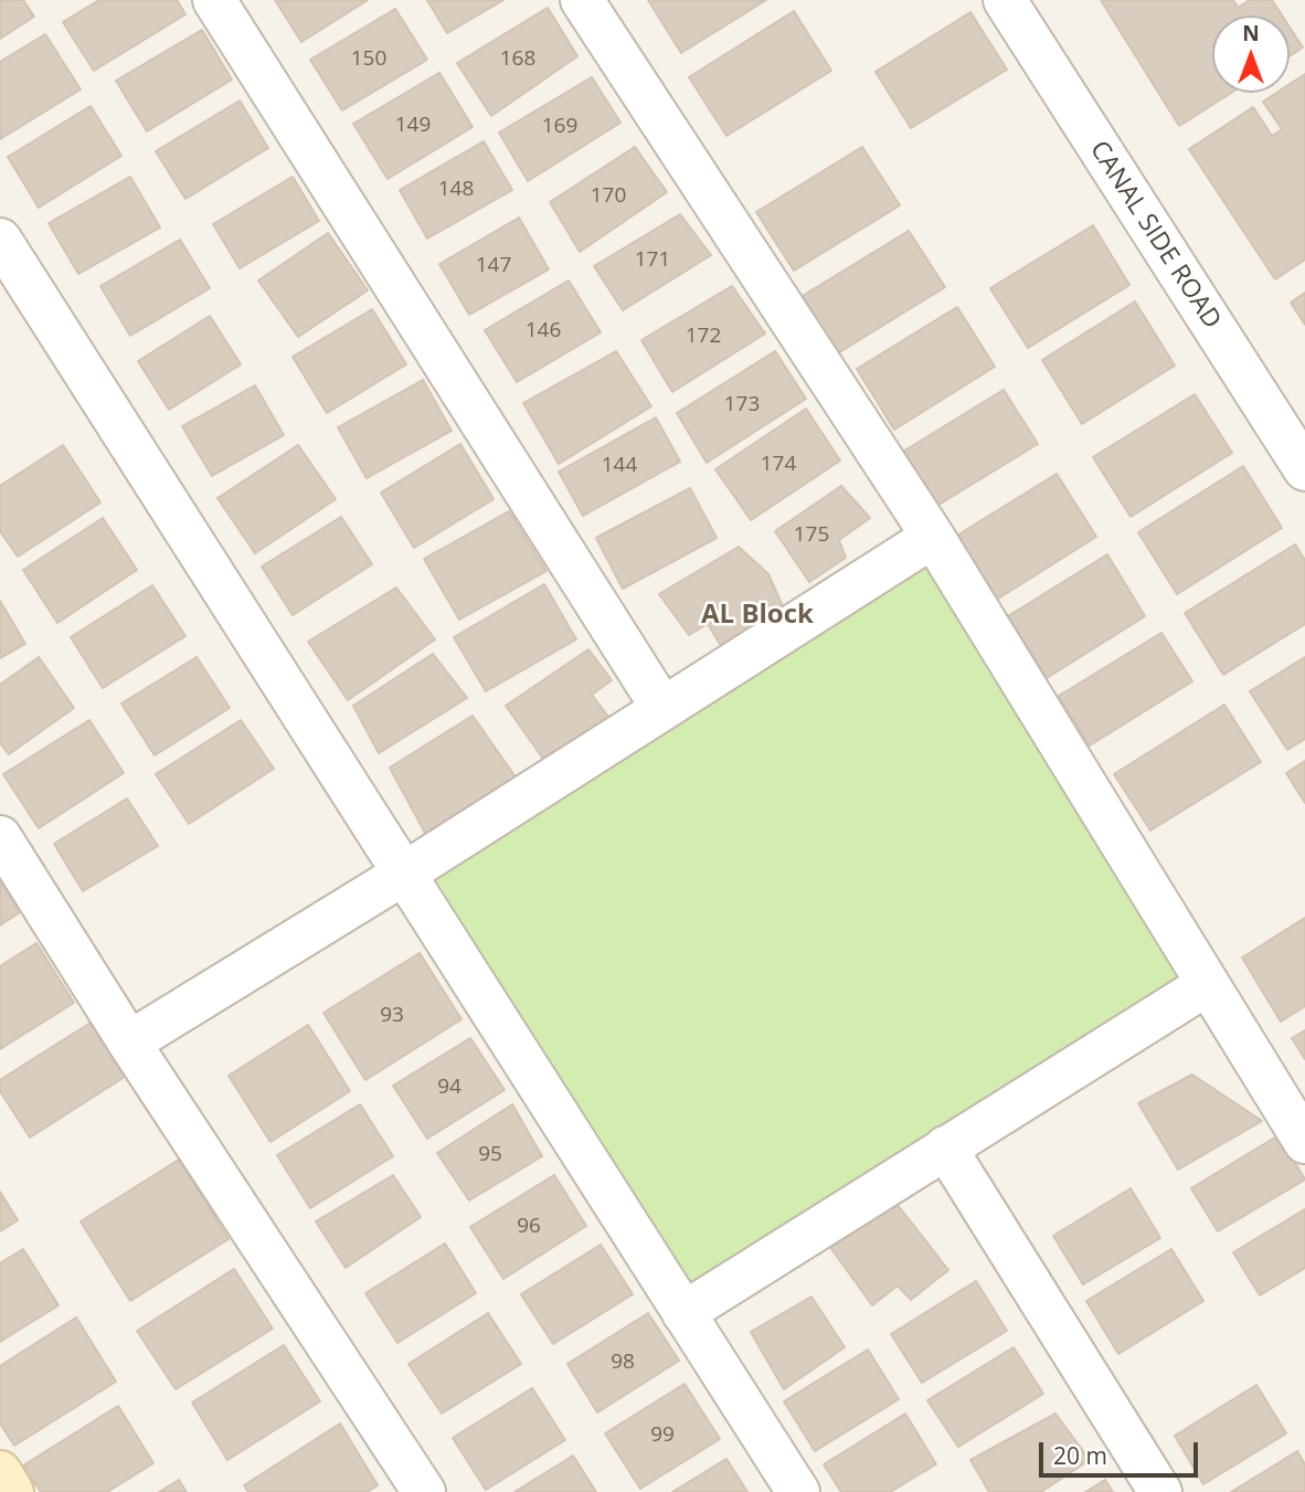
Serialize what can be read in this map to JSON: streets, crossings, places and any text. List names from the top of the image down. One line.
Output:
{"streets":{"street":["CANAL SIDE ROAD"]},"districts":["AL Block"],"house_numbers":["150","168","149","169","148","170","171","147","146","172","173","174","144","175","93","94","95","96","98","99"],"scale_bar":"20 m","north":"top"}
